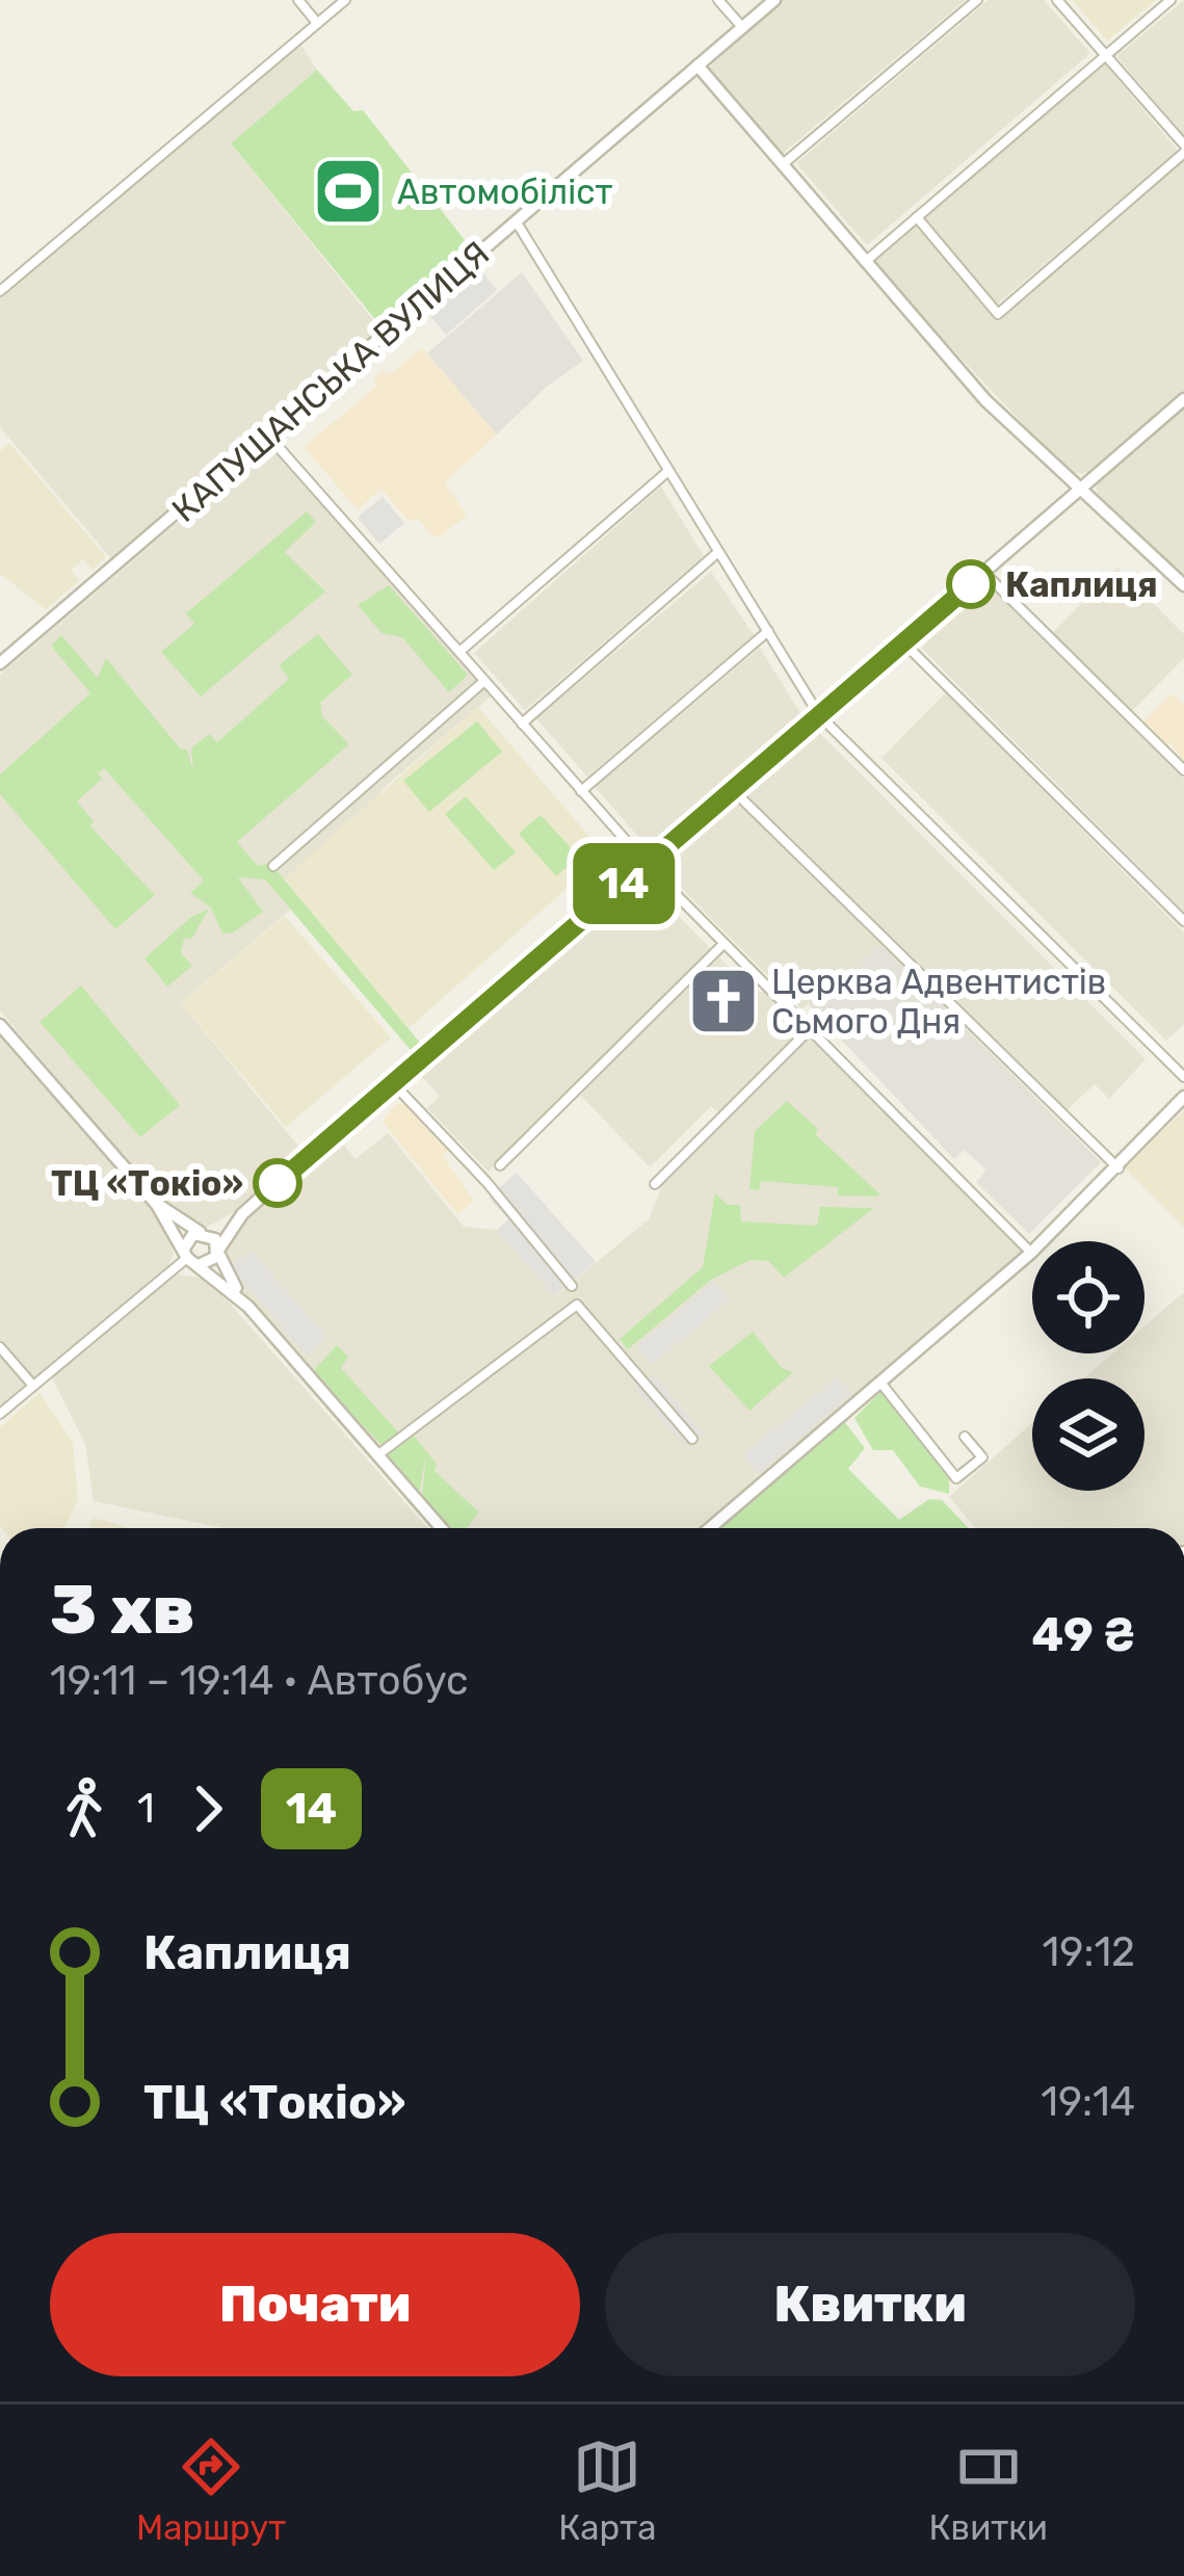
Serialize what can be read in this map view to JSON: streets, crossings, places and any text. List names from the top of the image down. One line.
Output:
{"streets":{"street":["КАПУШАНСЬКА ВУЛИЦЯ"]},"places":{"sports":["Автомобіліст"],"other":["Каплиця","ТЦ «Токіо»"],"church":["Церква Адвентистів Сьмого Дня"]},"lines":["bus line 14"],"page":{"on_map":"14","heading":["3 хв","19:11 – 19:14 · Автобус","49 ₴"],"legs":["1","14"],"list":[{"name":"Каплиця","value":"19:12"},{"name":"ТЦ «Токіо»","value":"19:14"}],"buttons":["Почати","Квитки"],"tabs":["Маршрут","Карта","Квитки"]}}
